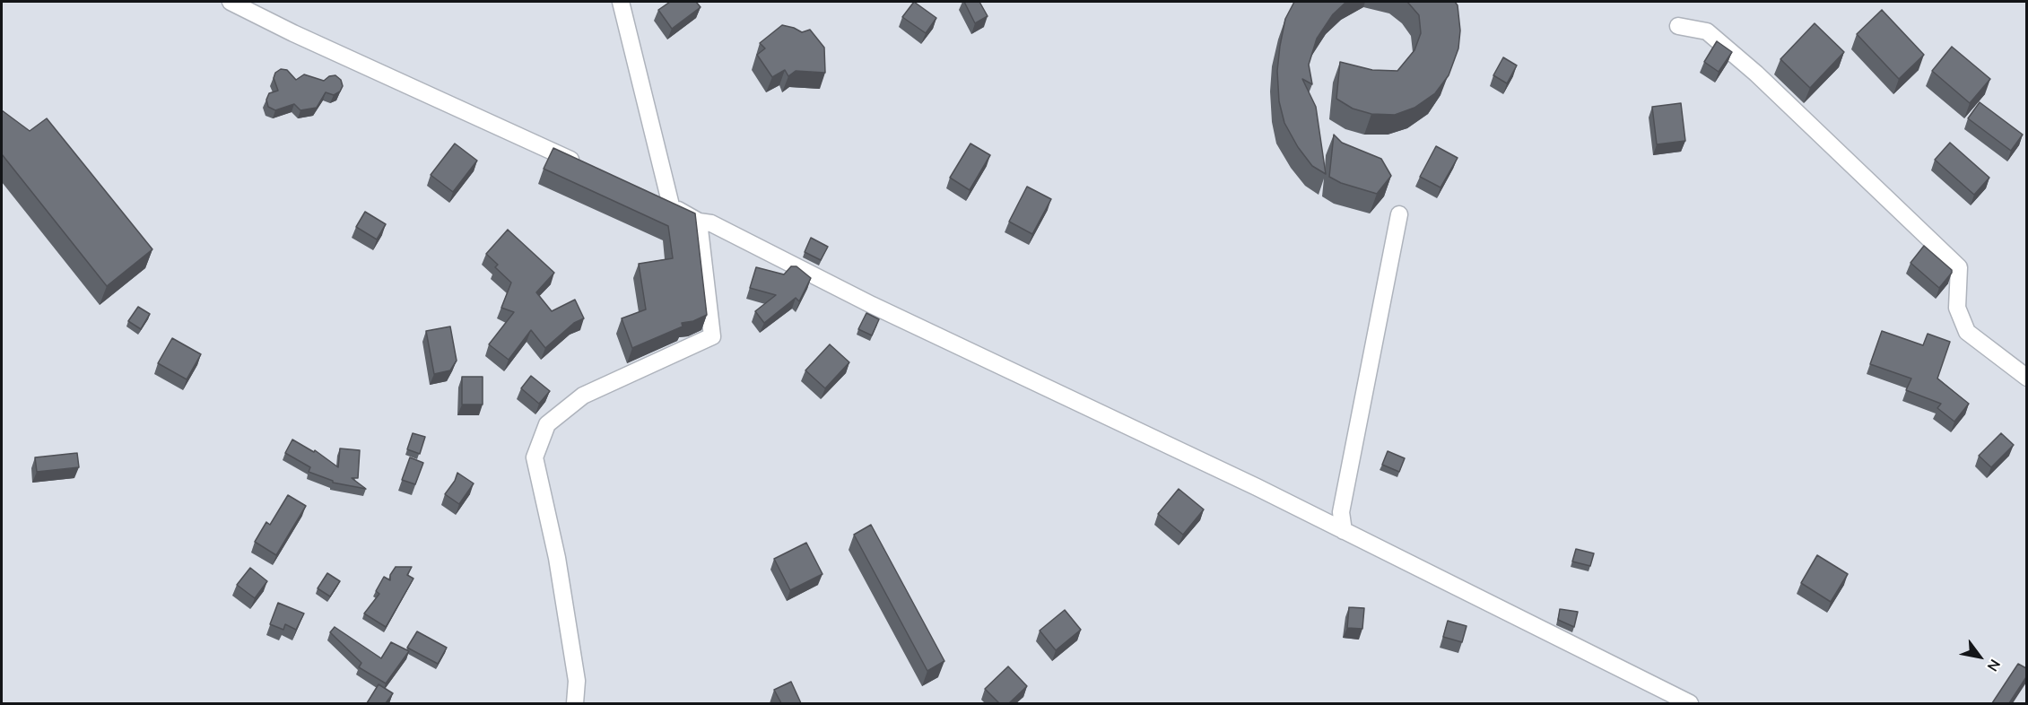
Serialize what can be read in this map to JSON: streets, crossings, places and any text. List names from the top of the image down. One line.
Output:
{"north":"bottom right"}
